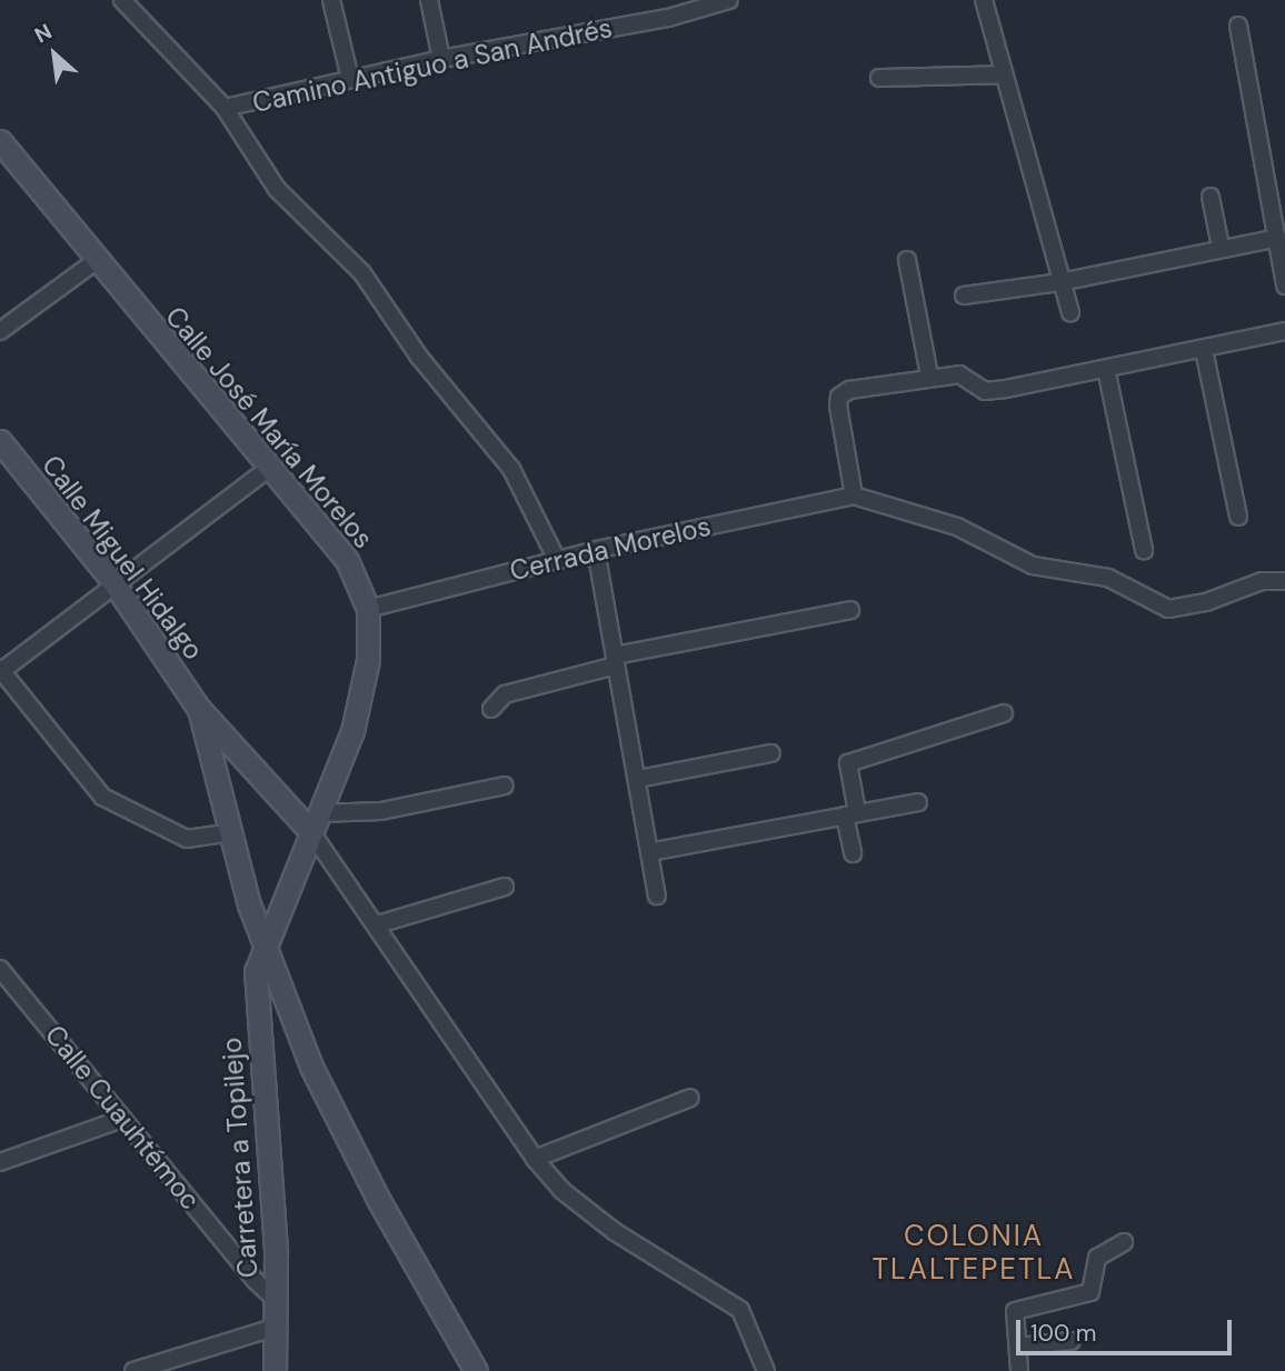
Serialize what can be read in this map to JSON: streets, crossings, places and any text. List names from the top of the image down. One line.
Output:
{"streets":{"main road":["Calle José María Morelos","Calle Miguel Hidalgo","Carretera a Topilejo"],"street":["Camino Antiguo a San Andrés","Cerrada Morelos","Calle Cuauhtémoc"]},"crossings":[["Calle José María Morelos","Cerrada Morelos"],["Calle José María Morelos","Calle Miguel Hidalgo"],["Calle José María Morelos","Carretera a Topilejo"],["Calle Miguel Hidalgo","Carretera a Topilejo"],["Calle Cuauhtémoc","Carretera a Topilejo"]],"districts":["COLONIA TLALTEPETLA"],"scale_bar":"100 m","north":"top left"}
